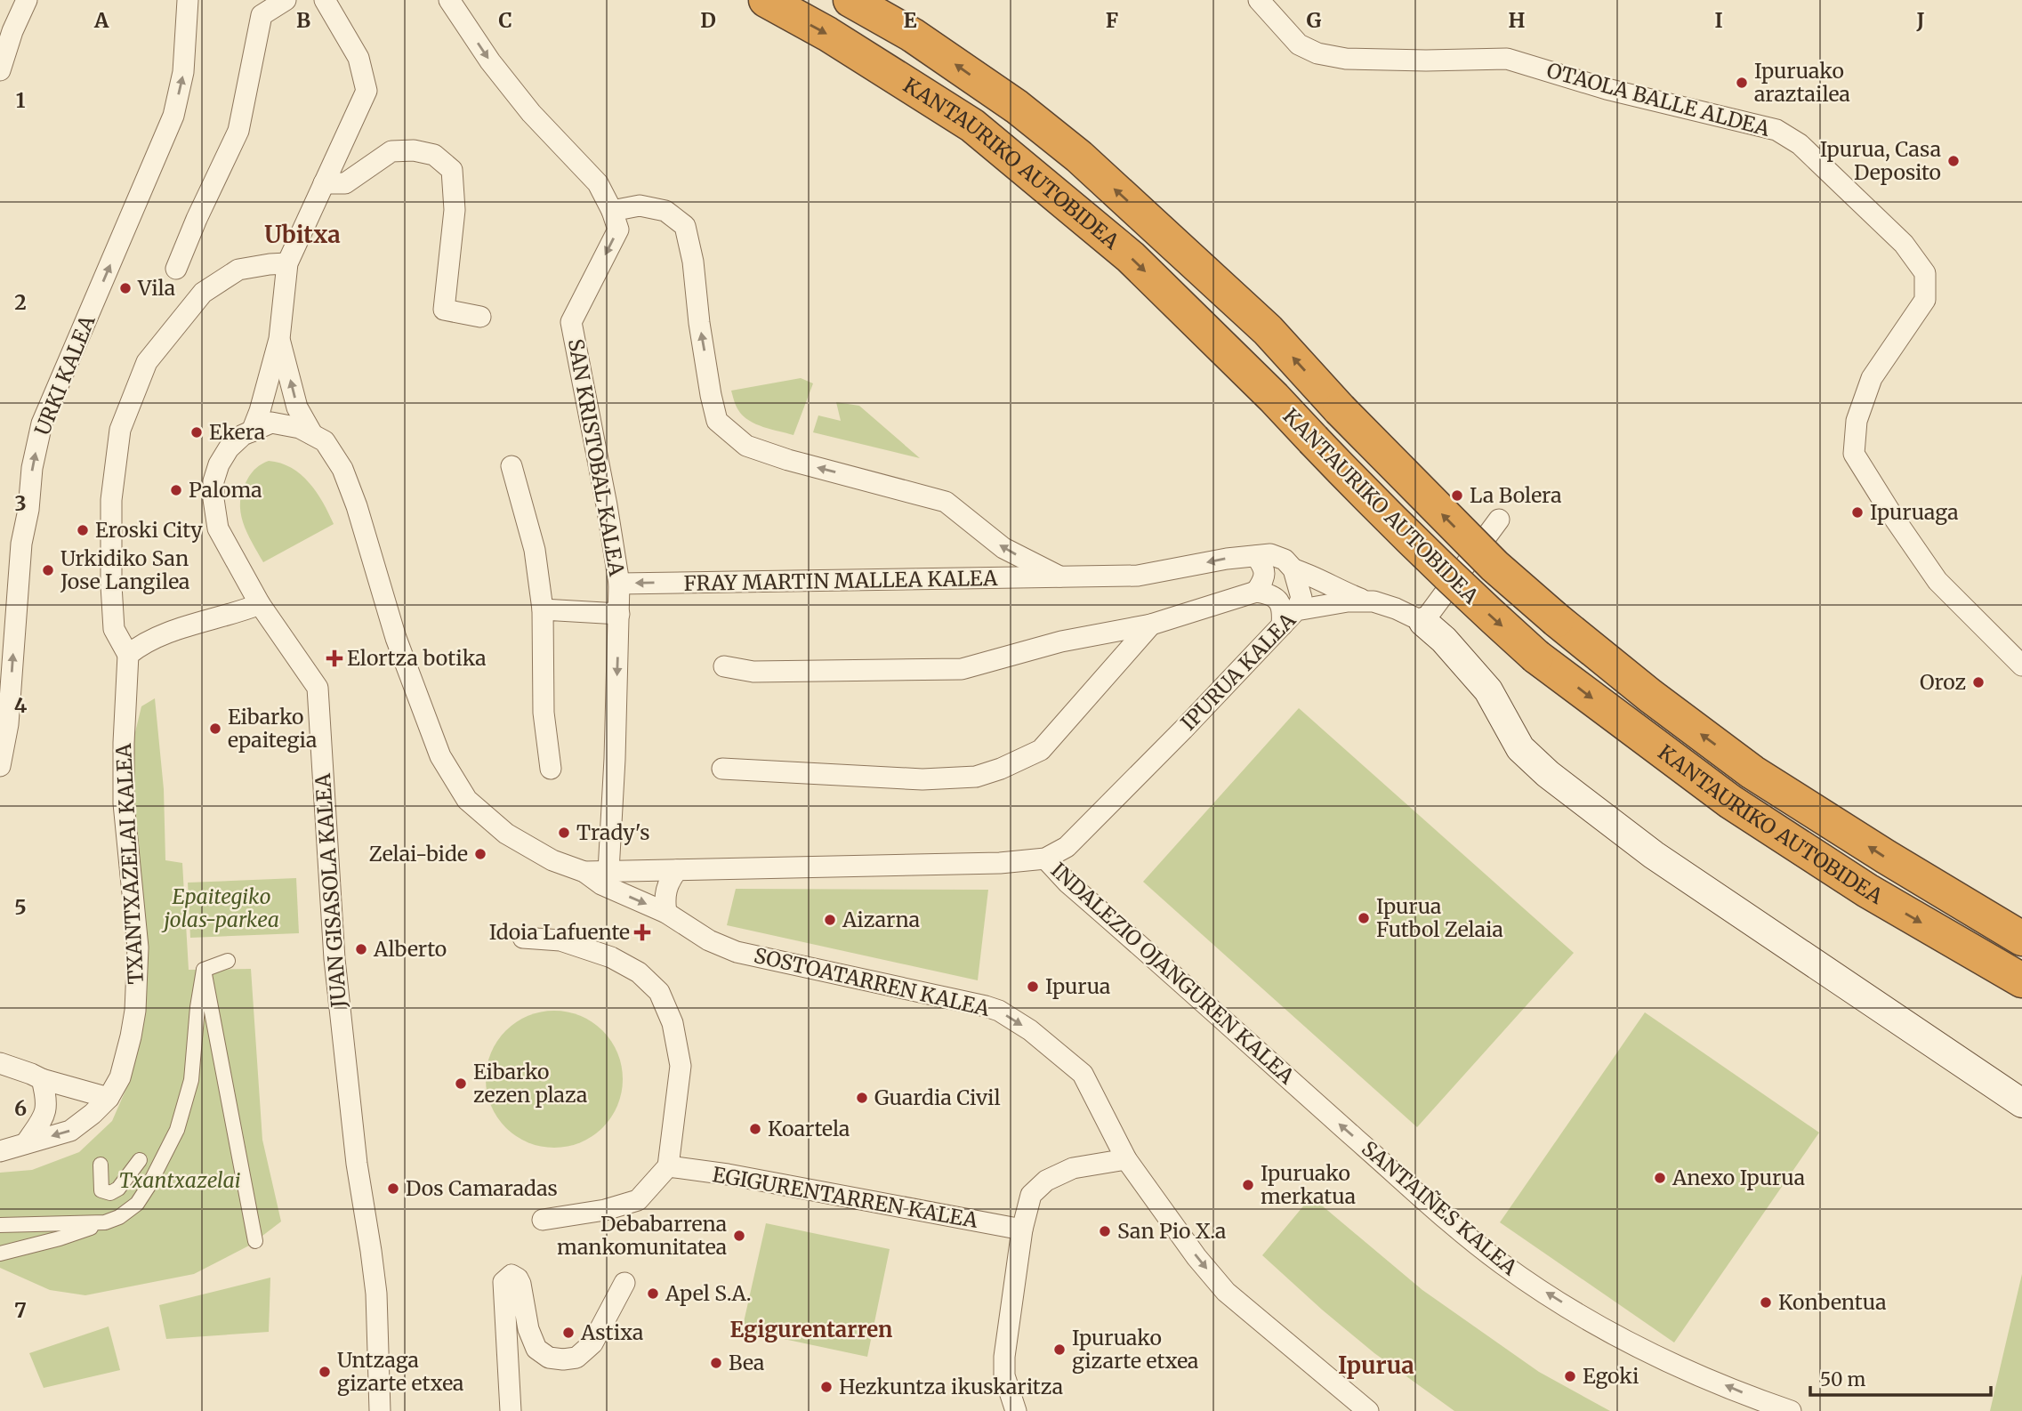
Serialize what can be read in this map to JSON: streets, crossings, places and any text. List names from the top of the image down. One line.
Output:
{"streets":{"highway":["KANTAURIKO AUTOBIDEA"],"street":["OTAOLA BALLE ALDEA","URKI KALEA","SAN KRISTOBAL KALEA","FRAY MARTIN MALLEA KALEA","IPURUA KALEA","TXANTXAZELAI KALEA","JUAN GISASOLA KALEA","INDALEZIO OJANGUREN KALEA","SOSTOATARREN KALEA","EGIGURENTARREN KALEA","SANTAIÑES KALEA"]},"crossings":[["SAN KRISTOBAL KALEA","FRAY MARTIN MALLEA KALEA"],["SAN KRISTOBAL KALEA","SOSTOATARREN KALEA"],["FRAY MARTIN MALLEA KALEA","IPURUA KALEA"],["IPURUA KALEA","INDALEZIO OJANGUREN KALEA"],["IPURUA KALEA","SOSTOATARREN KALEA"],["JUAN GISASOLA KALEA","SOSTOATARREN KALEA"],["INDALEZIO OJANGUREN KALEA","SOSTOATARREN KALEA"],["INDALEZIO OJANGUREN KALEA","SANTAIÑES KALEA"]],"one_way":["SOSTOATARREN KALEA","SANTAIÑES KALEA"],"districts":["Ubitxa","Egigurentarren","Ipurua"],"parks":["Epaitegiko jolas-parkea","Txantxazelai"],"places":{"other":["Ipuruako araztailea","Ipurua, Casa Deposito","Vila","Ekera","Paloma","La Bolera","Ipuruaga","Eroski City","Urkidiko San Jose Langilea","Oroz","Eibarko epaitegia","Trady's","Zelai-bide","Ipurua Futbol Zelaia","Aizarna","Alberto","Ipurua","Eibarko zezen plaza","Guardia Civil","Koartela","Anexo Ipurua","Ipuruako merkatua","Dos Camaradas","San Pio X.a","Debabarrena mankomunitatea","Apel S.A.","Konbentua","Astixa","Ipuruako gizarte etxea","Bea","Untzaga gizarte etxea","Egoki","Hezkuntza ikuskaritza"],"health":["Elortza botika","Idoia Lafuente"]},"scale_bar":"50 m","grid":{"columns":["A","B","C","D","E","F","G","H","I","J"],"rows":["1","2","3","4","5","6","7"]}}
